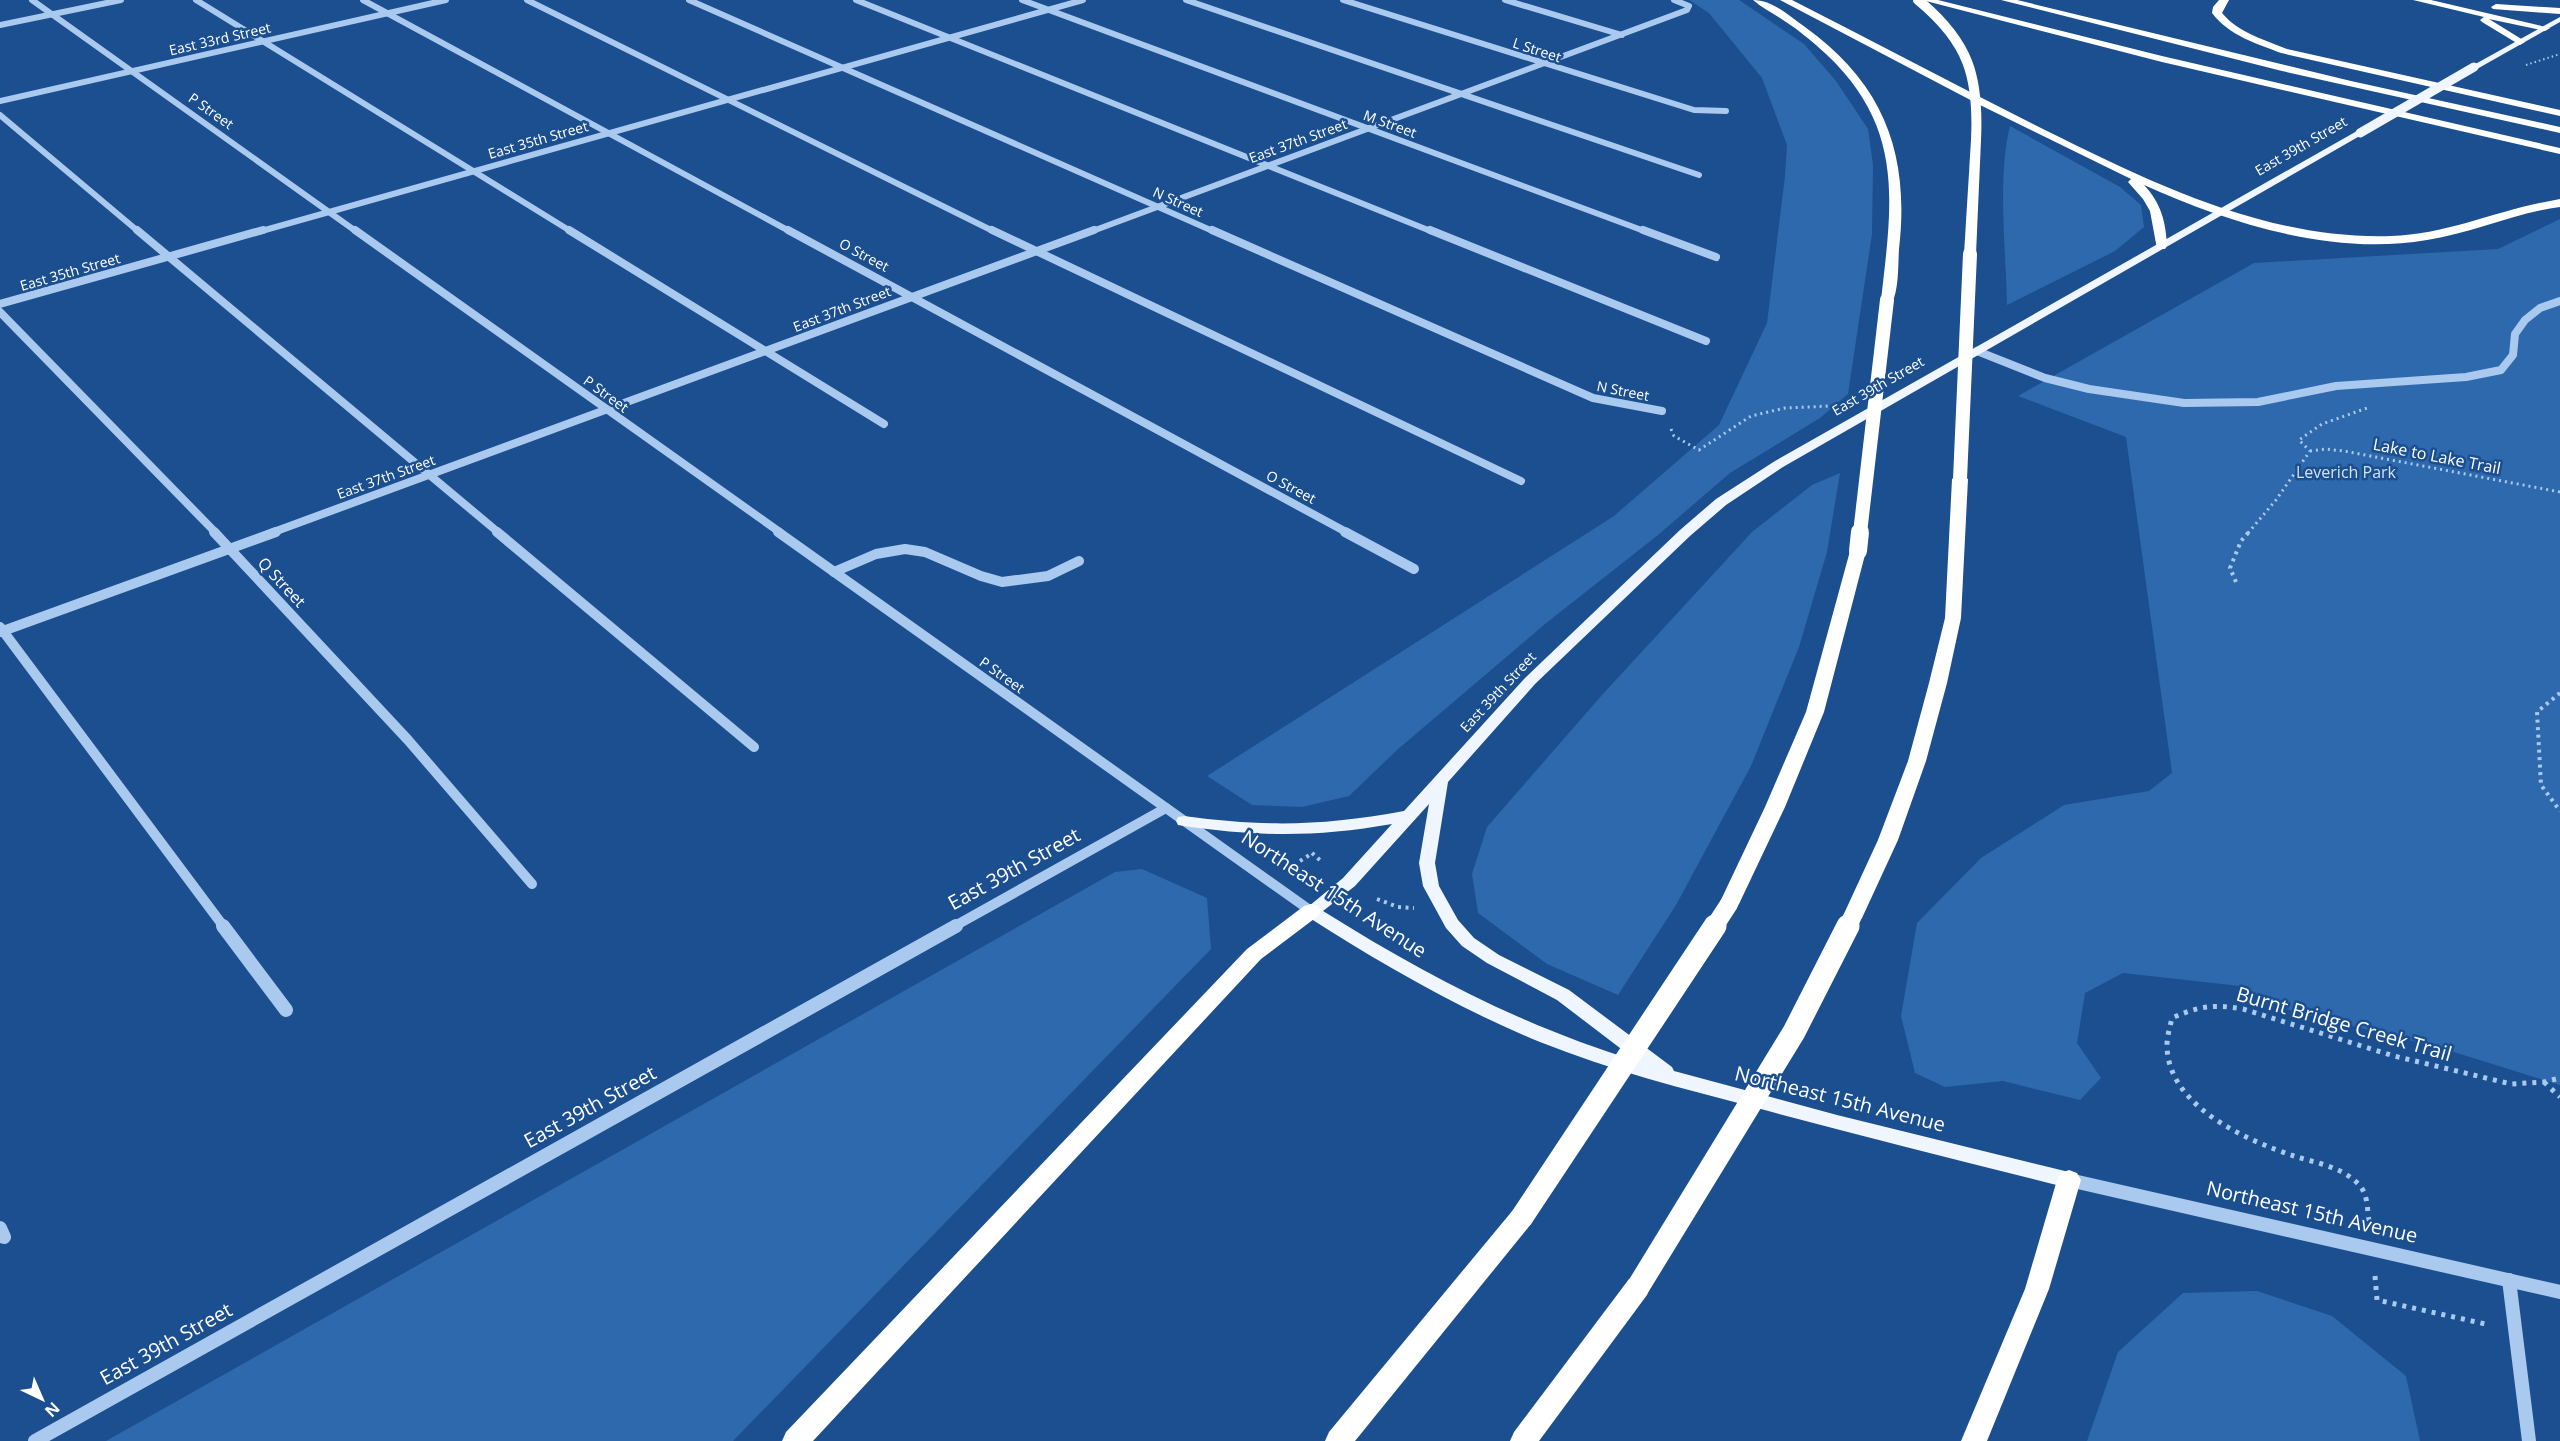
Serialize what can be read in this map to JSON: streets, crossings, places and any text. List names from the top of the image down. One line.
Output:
{"streets":{"main road":["East 39th Street","Northeast 15th Avenue"],"street":["East 33rd Street","L Street","P Street","M Street","East 35th Street","East 37th Street","N Street","O Street","Q Street"],"path":["Lake to Lake Trail","Burnt Bridge Creek Trail"]},"crossings":[["East 33rd Street","P Street"],["East 33rd Street","O Street"],["L Street","East 37th Street"],["P Street","East 35th Street"],["P Street","East 37th Street"],["P Street","East 39th Street"],["P Street","Northeast 15th Avenue"],["M Street","East 35th Street"],["M Street","East 37th Street"],["East 35th Street","N Street"],["East 35th Street","O Street"],["East 37th Street","N Street"],["East 37th Street","O Street"],["East 37th Street","Q Street"],["East 39th Street","Northeast 15th Avenue"]],"parks":["Leverich Park"],"north":"bottom right"}
